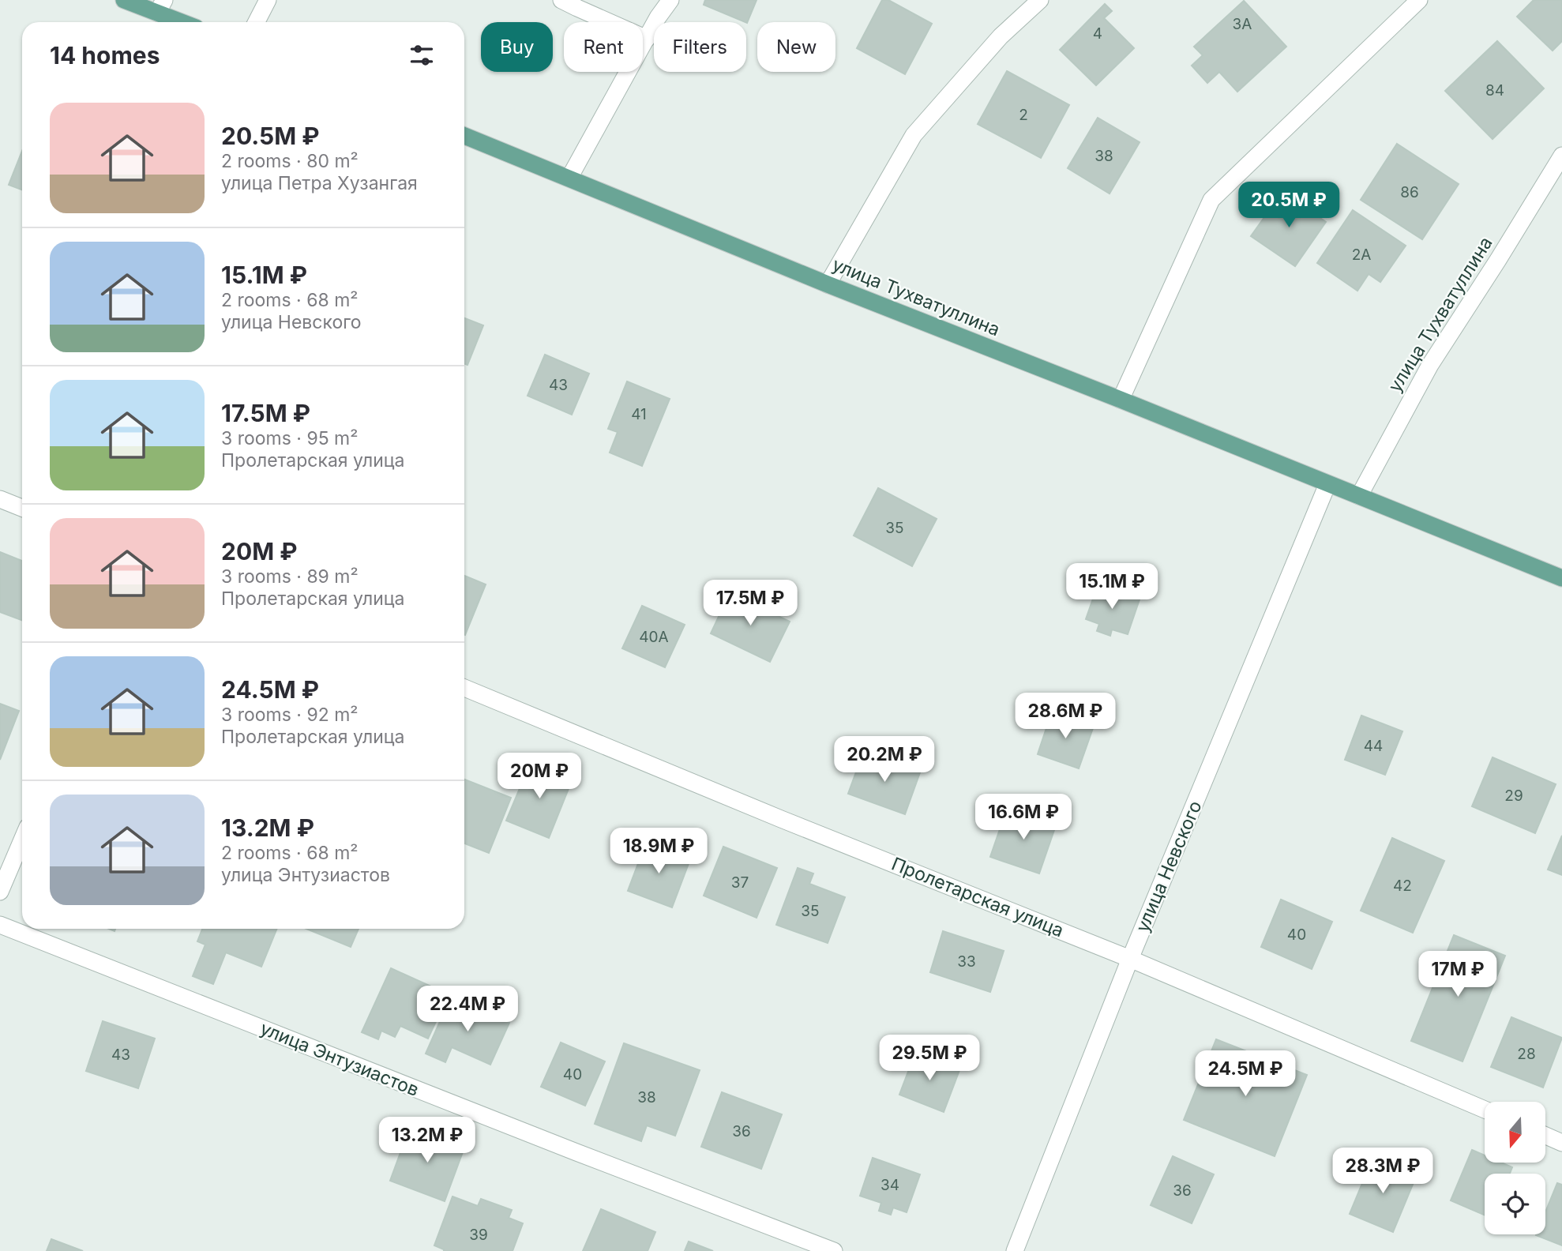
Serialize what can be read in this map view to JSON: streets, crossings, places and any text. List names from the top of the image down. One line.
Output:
{"streets":{"main road":["улица Тухватуллина"],"street":["улица Невского","Пролетарская улица","улица Энтузиастов"]},"crossings":[["улица Тухватуллина","улица Невского"],["улица Невского","Пролетарская улица"]],"house_numbers":["3А","4","84","2","38","86","2А","43","41","35","40А","44","29","37","42","35","40","33","28","43","40","38","36","34","36","39"],"north":"bottom","page":{"chip":["Buy","Rent","Filters","New"],"heading":"14 homes","list":[{"name":"20.5M ₽","note":"2 rooms · 80 m² · улица Петра Хузангая"},{"name":"15.1M ₽","note":"2 rooms · 68 m² · улица Невского"},{"name":"17.5M ₽","note":"3 rooms · 95 m² · Пролетарская улица"},{"name":"20M ₽","note":"3 rooms · 89 m² · Пролетарская улица"},{"name":"24.5M ₽","note":"3 rooms · 92 m² · Пролетарская улица"},{"name":"13.2M ₽","note":"2 rooms · 68 m² · улица Энтузиастов"}],"price":["20.5M ₽","15.1M ₽","17.5M ₽","28.6M ₽","20.2M ₽","20M ₽","16.6M ₽","18.9M ₽","17M ₽","22.4M ₽","29.5M ₽","24.5M ₽","13.2M ₽","28.3M ₽"]}}
